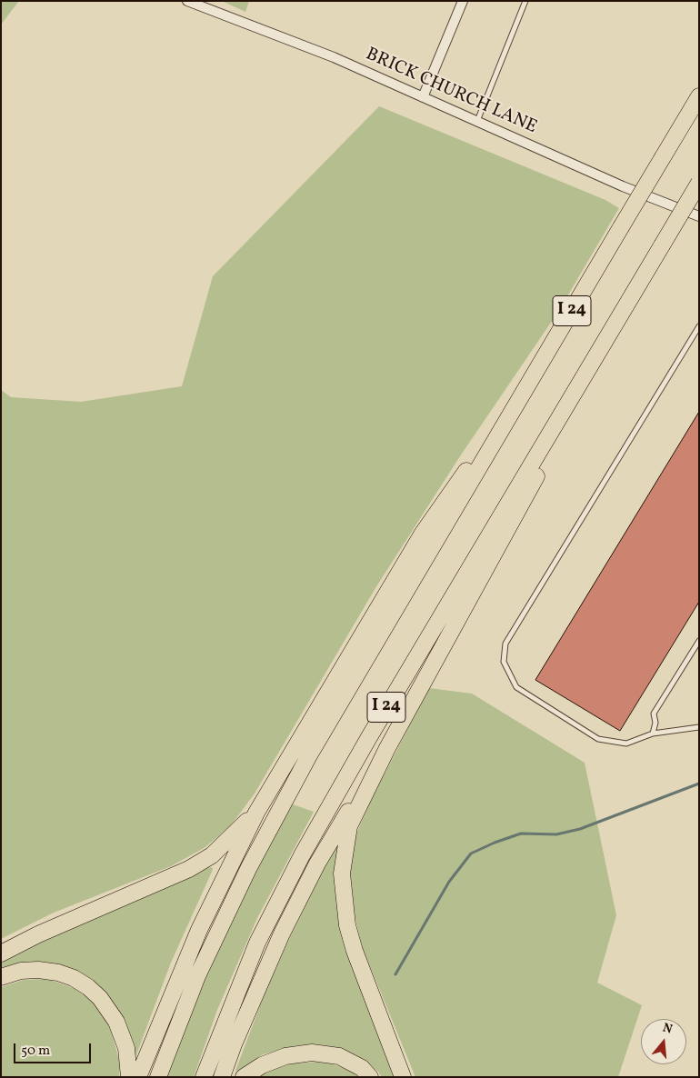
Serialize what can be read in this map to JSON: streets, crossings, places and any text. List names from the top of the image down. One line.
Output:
{"streets":{"highway":["I 24"],"street":["BRICK CHURCH LANE"]},"scale_bar":"50 m","north":"top"}
